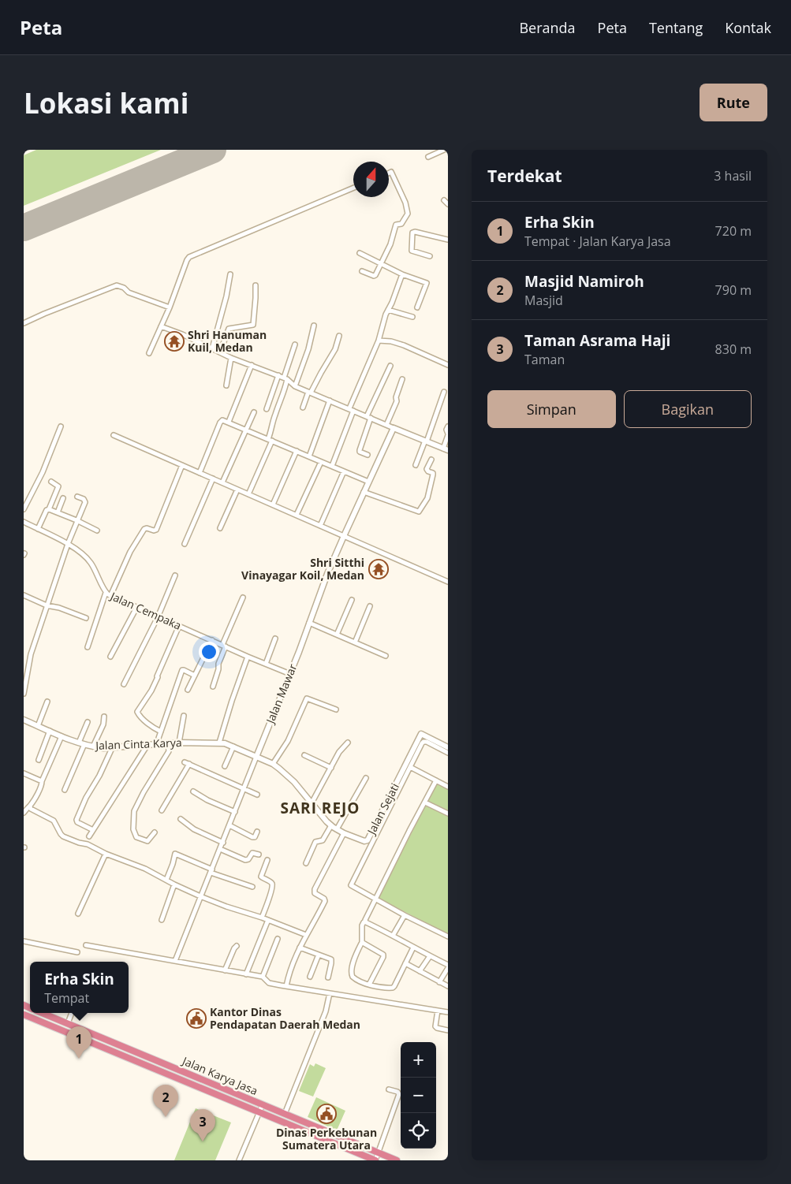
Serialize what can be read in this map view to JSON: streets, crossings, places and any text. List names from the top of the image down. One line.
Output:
{"streets":{"highway":["Jalan Karya Jasa"],"street":["Jalan Cempaka","Jalan Mawar","Jalan Cinta Karya","Jalan Sejati"]},"crossings":[["Jalan Cempaka","Jalan Mawar"],["Jalan Mawar","Jalan Cinta Karya"],["Jalan Mawar","Jalan Sejati"],["Jalan Cinta Karya","Jalan Sejati"]],"districts":["SARI REJO"],"places":{"temple":["Shri Hanuman Kuil, Medan","Shri Sitthi Vinayagar Koil, Medan"],"public building":["Kantor Dinas Pendapatan Daerah Medan","Dinas Perkebunan Sumatera Utara"]},"north":"top","page":{"header":"Peta","nav":["Beranda","Peta","Tentang","Kontak"],"buttons":["Rute",["Simpan","Bagikan"]],"title":"Lokasi kami","heading":["Terdekat","3 hasil"],"list":[{"mark":"1","name":"Erha Skin","note":"Tempat · Jalan Karya Jasa","value":"720 m"},{"mark":"2","name":"Masjid Namiroh","note":"Masjid","value":"790 m"},{"mark":"3","name":"Taman Asrama Haji","note":"Taman","value":"830 m"}],"popup":["Erha Skin","Tempat"],"pins":["1","2","3"],"map_buttons":["+","−"]}}
